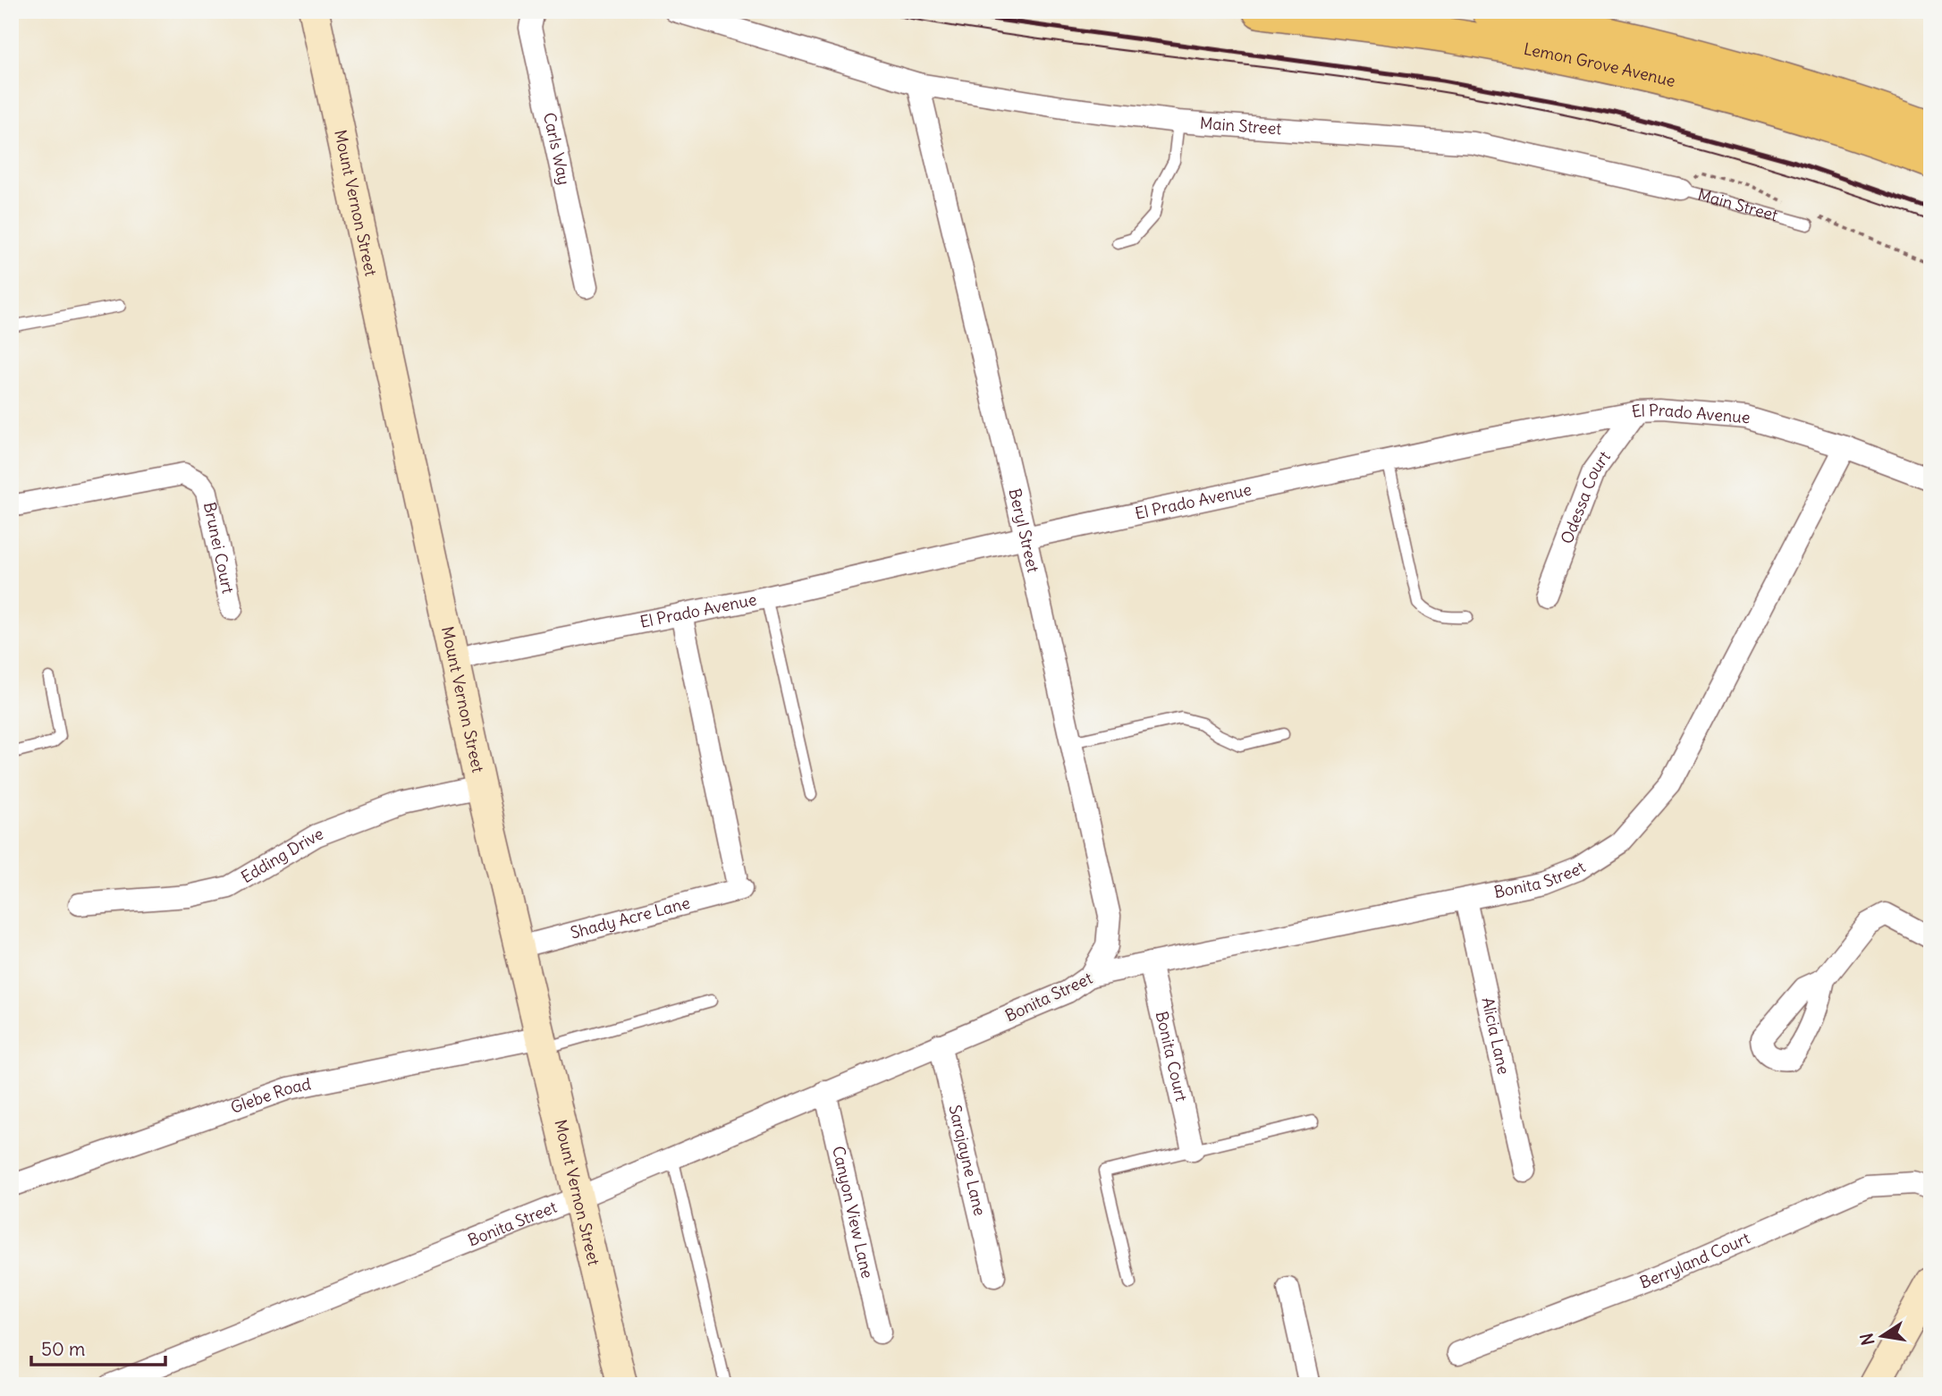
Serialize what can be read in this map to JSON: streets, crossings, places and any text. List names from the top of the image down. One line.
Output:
{"streets":{"main road":["Lemon Grove Avenue"],"street":["Main Street","Carls Way","Mount Vernon Street","El Prado Avenue","Odessa Court","Beryl Street","Brunei Court","Edding Drive","Bonita Street","Shady Acre Lane","Alicia Lane","Bonita Court","Glebe Road","Sarajayne Lane","Canyon View Lane","Berryland Court"]},"crossings":[["Main Street","Beryl Street"],["Mount Vernon Street","El Prado Avenue"],["Mount Vernon Street","Edding Drive"],["Mount Vernon Street","Bonita Street"],["Mount Vernon Street","Shady Acre Lane"],["Mount Vernon Street","Glebe Road"],["El Prado Avenue","Odessa Court"],["El Prado Avenue","Beryl Street"],["El Prado Avenue","Bonita Street"],["El Prado Avenue","Shady Acre Lane"],["Beryl Street","Bonita Street"],["Bonita Street","Alicia Lane"],["Bonita Street","Bonita Court"],["Bonita Street","Sarajayne Lane"],["Bonita Street","Canyon View Lane"]],"scale_bar":"50 m","north":"left"}
